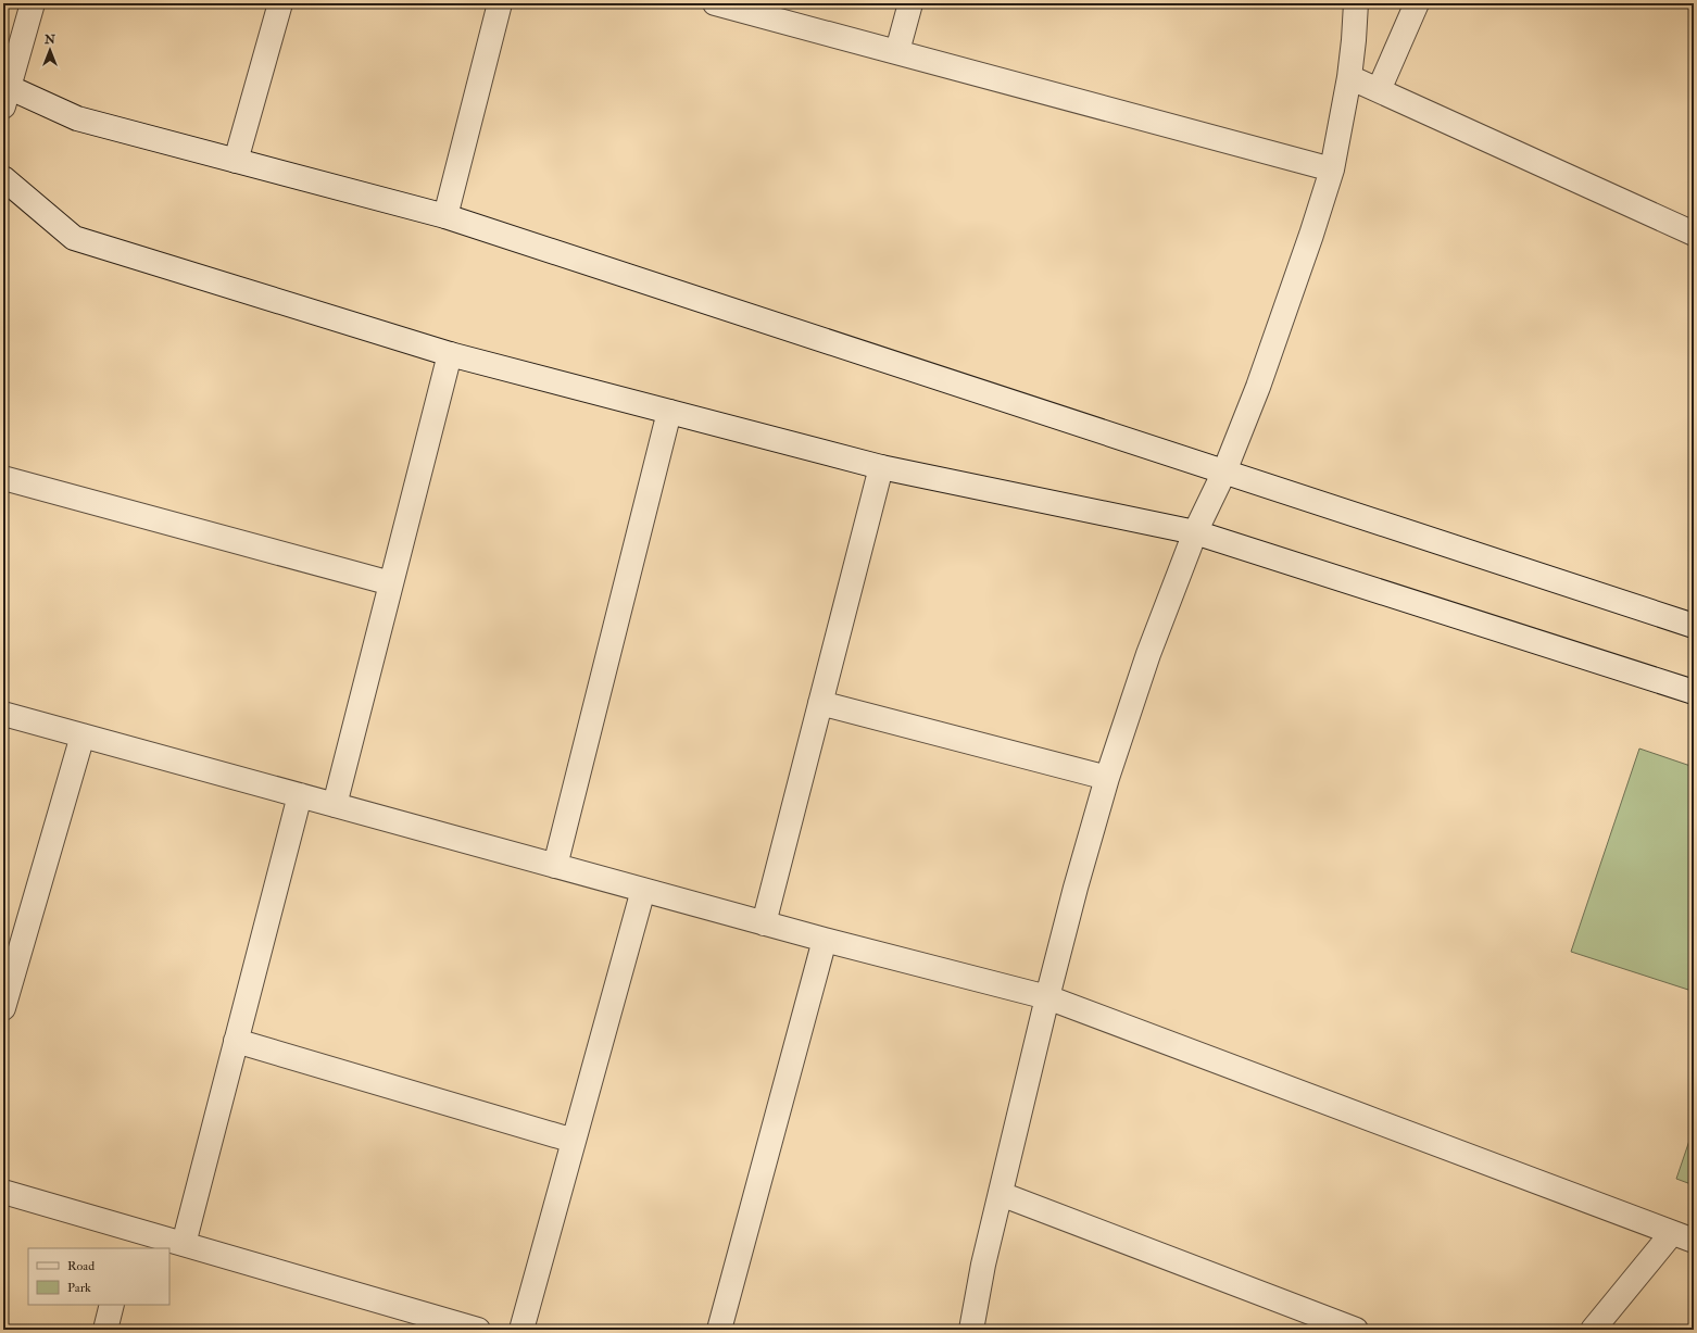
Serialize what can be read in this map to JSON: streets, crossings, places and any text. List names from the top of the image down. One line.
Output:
{"legend":["Road","Park"],"north":"top"}
